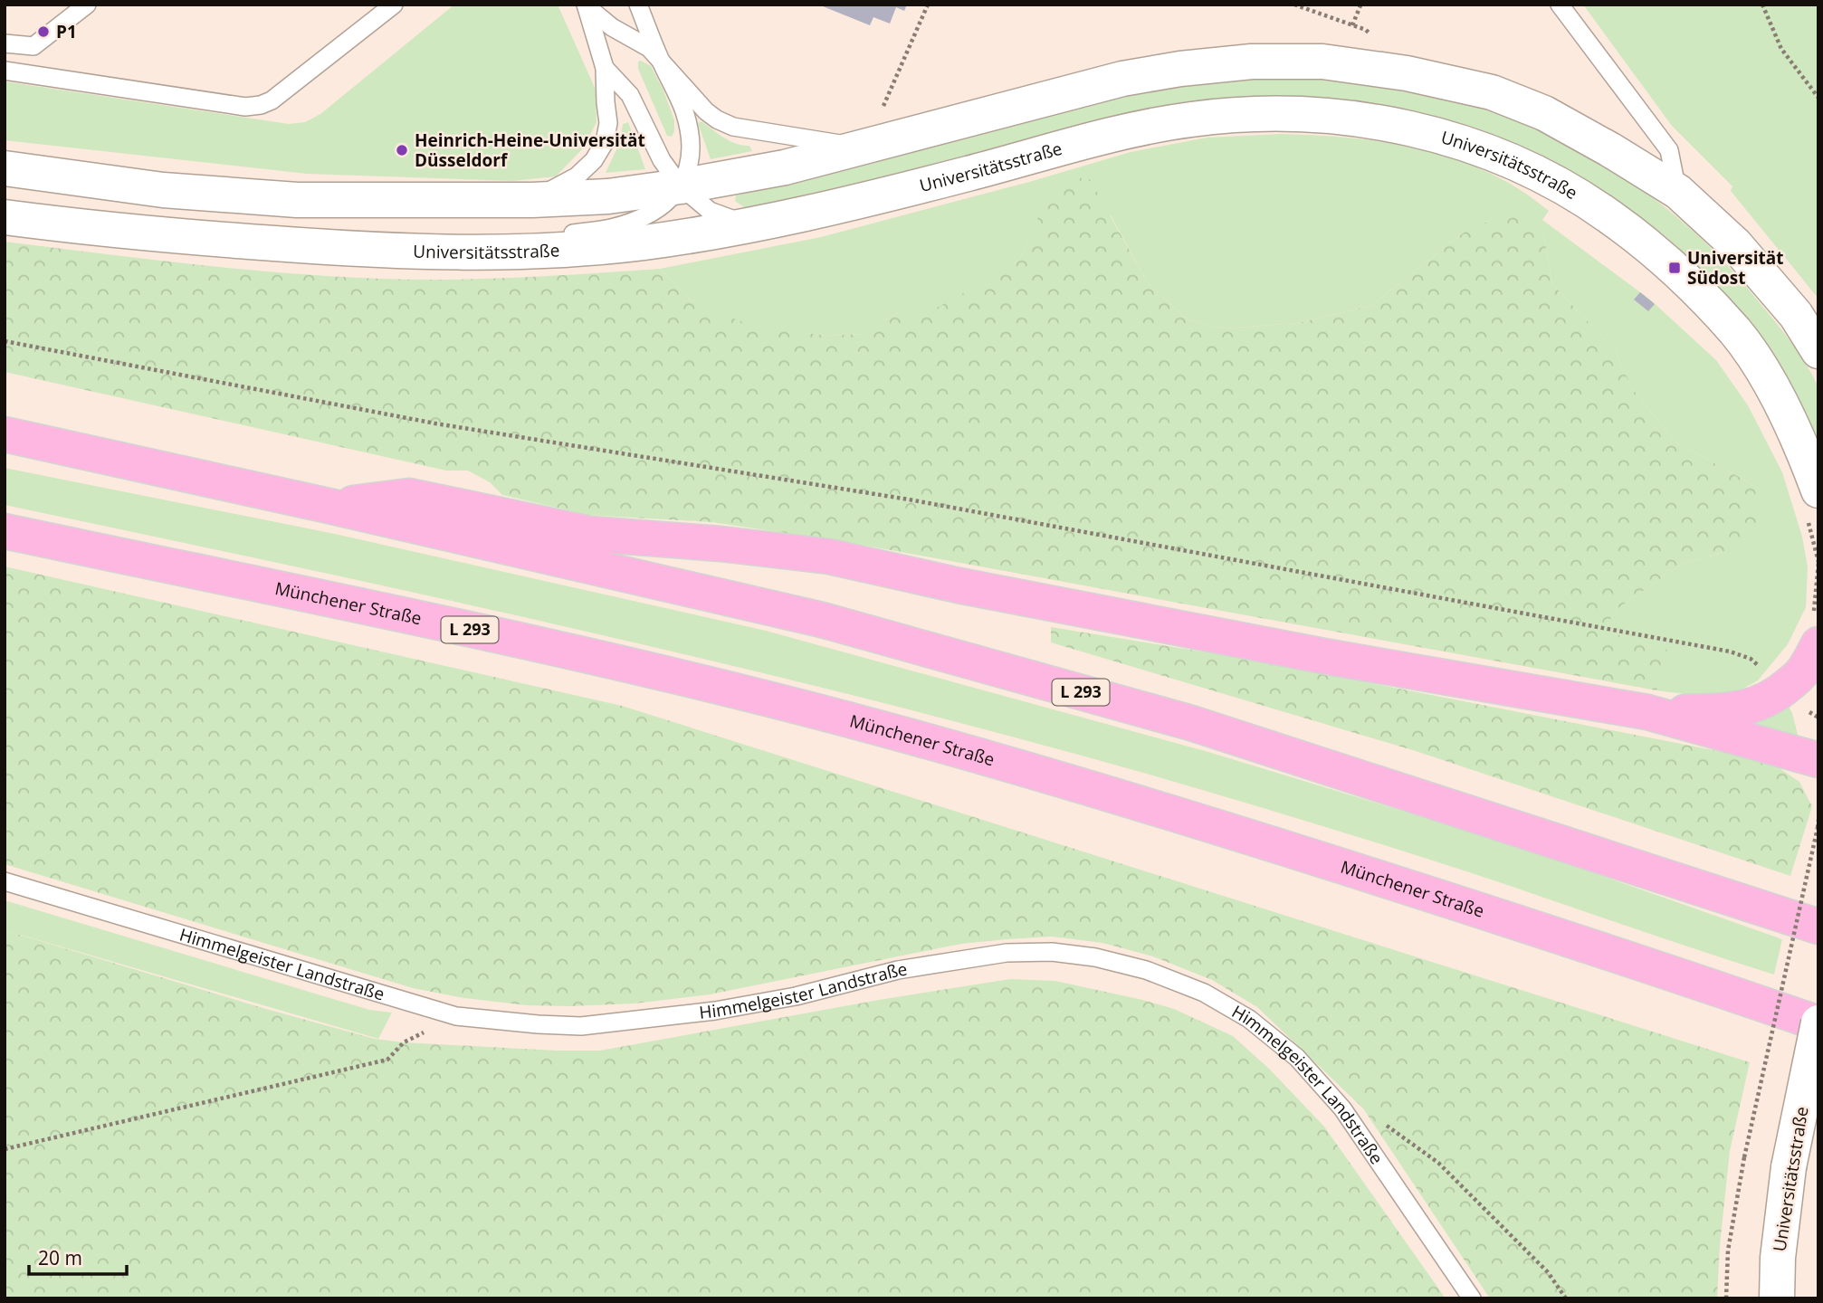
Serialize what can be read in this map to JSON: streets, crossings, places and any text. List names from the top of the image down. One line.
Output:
{"streets":{"highway":["Münchener Straße","L 293"],"street":["Universitätsstraße"],"lane":["Himmelgeister Landstraße"]},"crossings":[["Universitätsstraße","Münchener Straße"]],"places":{"other":["P1","Heinrich-Heine-Universität Düsseldorf"],"transit":["Universität Südost"]},"scale_bar":"20 m"}
